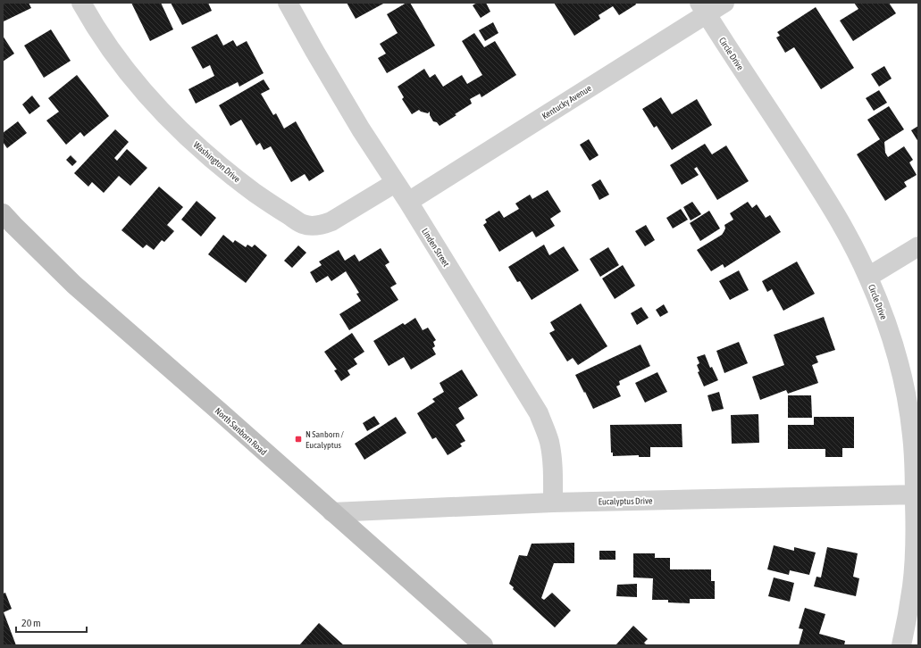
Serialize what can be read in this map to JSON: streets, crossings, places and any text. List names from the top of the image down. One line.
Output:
{"streets":{"main road":["North Sanborn Road"],"street":["Circle Drive","Kentucky Avenue","Washington Drive","Linden Street","Eucalyptus Drive"]},"crossings":[["Circle Drive","Kentucky Avenue"],["Circle Drive","Eucalyptus Drive"],["Kentucky Avenue","Linden Street"],["Washington Drive","Linden Street"],["Linden Street","Eucalyptus Drive"],["North Sanborn Road","Eucalyptus Drive"]],"places":{"transit":["N Sanborn / Eucalyptus"]},"scale_bar":"20 m"}
